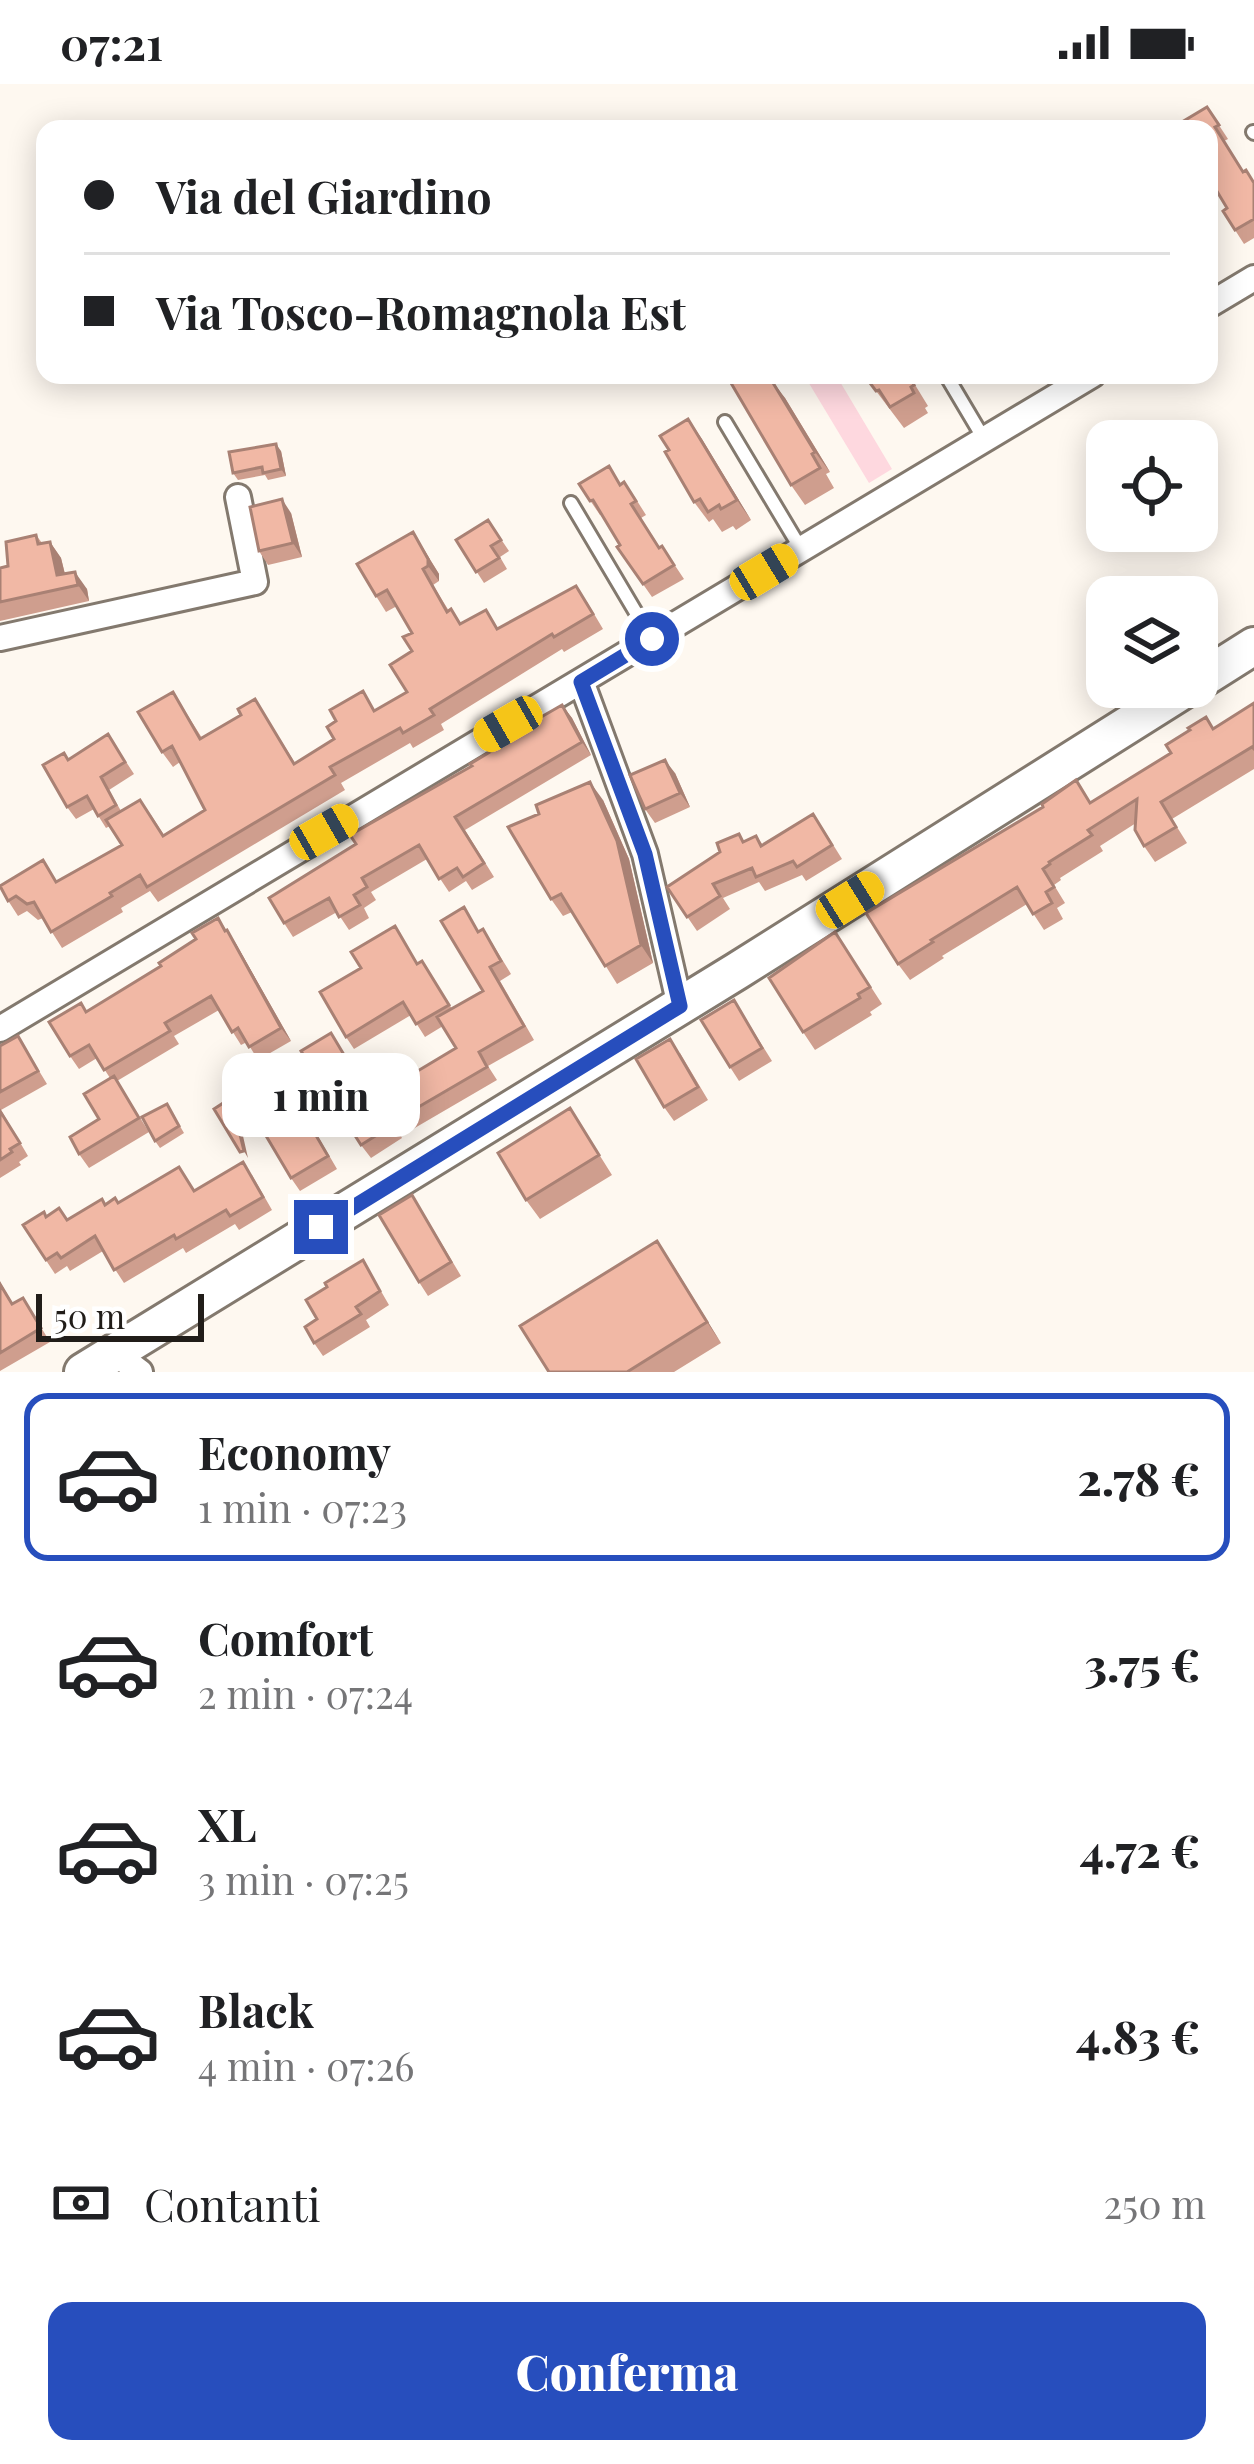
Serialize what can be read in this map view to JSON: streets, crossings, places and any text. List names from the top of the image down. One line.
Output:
{"scale_bar":"50 m","page":{"status":"07:21","banner":["Via del Giardino","Via Tosco-Romagnola Est"],"bubble":"1 min","scale":"50 m","list":[{"name":"Economy","note":"1 min · 07:23","value":"2.78 €"},{"name":"Comfort","note":"2 min · 07:24","value":"3.75 €"},{"name":"XL","note":"3 min · 07:25","value":"4.72 €"},{"name":"Black","note":"4 min · 07:26","value":"4.83 €"}],"pay":["Contanti","250 m"],"buttons":"Conferma"}}
